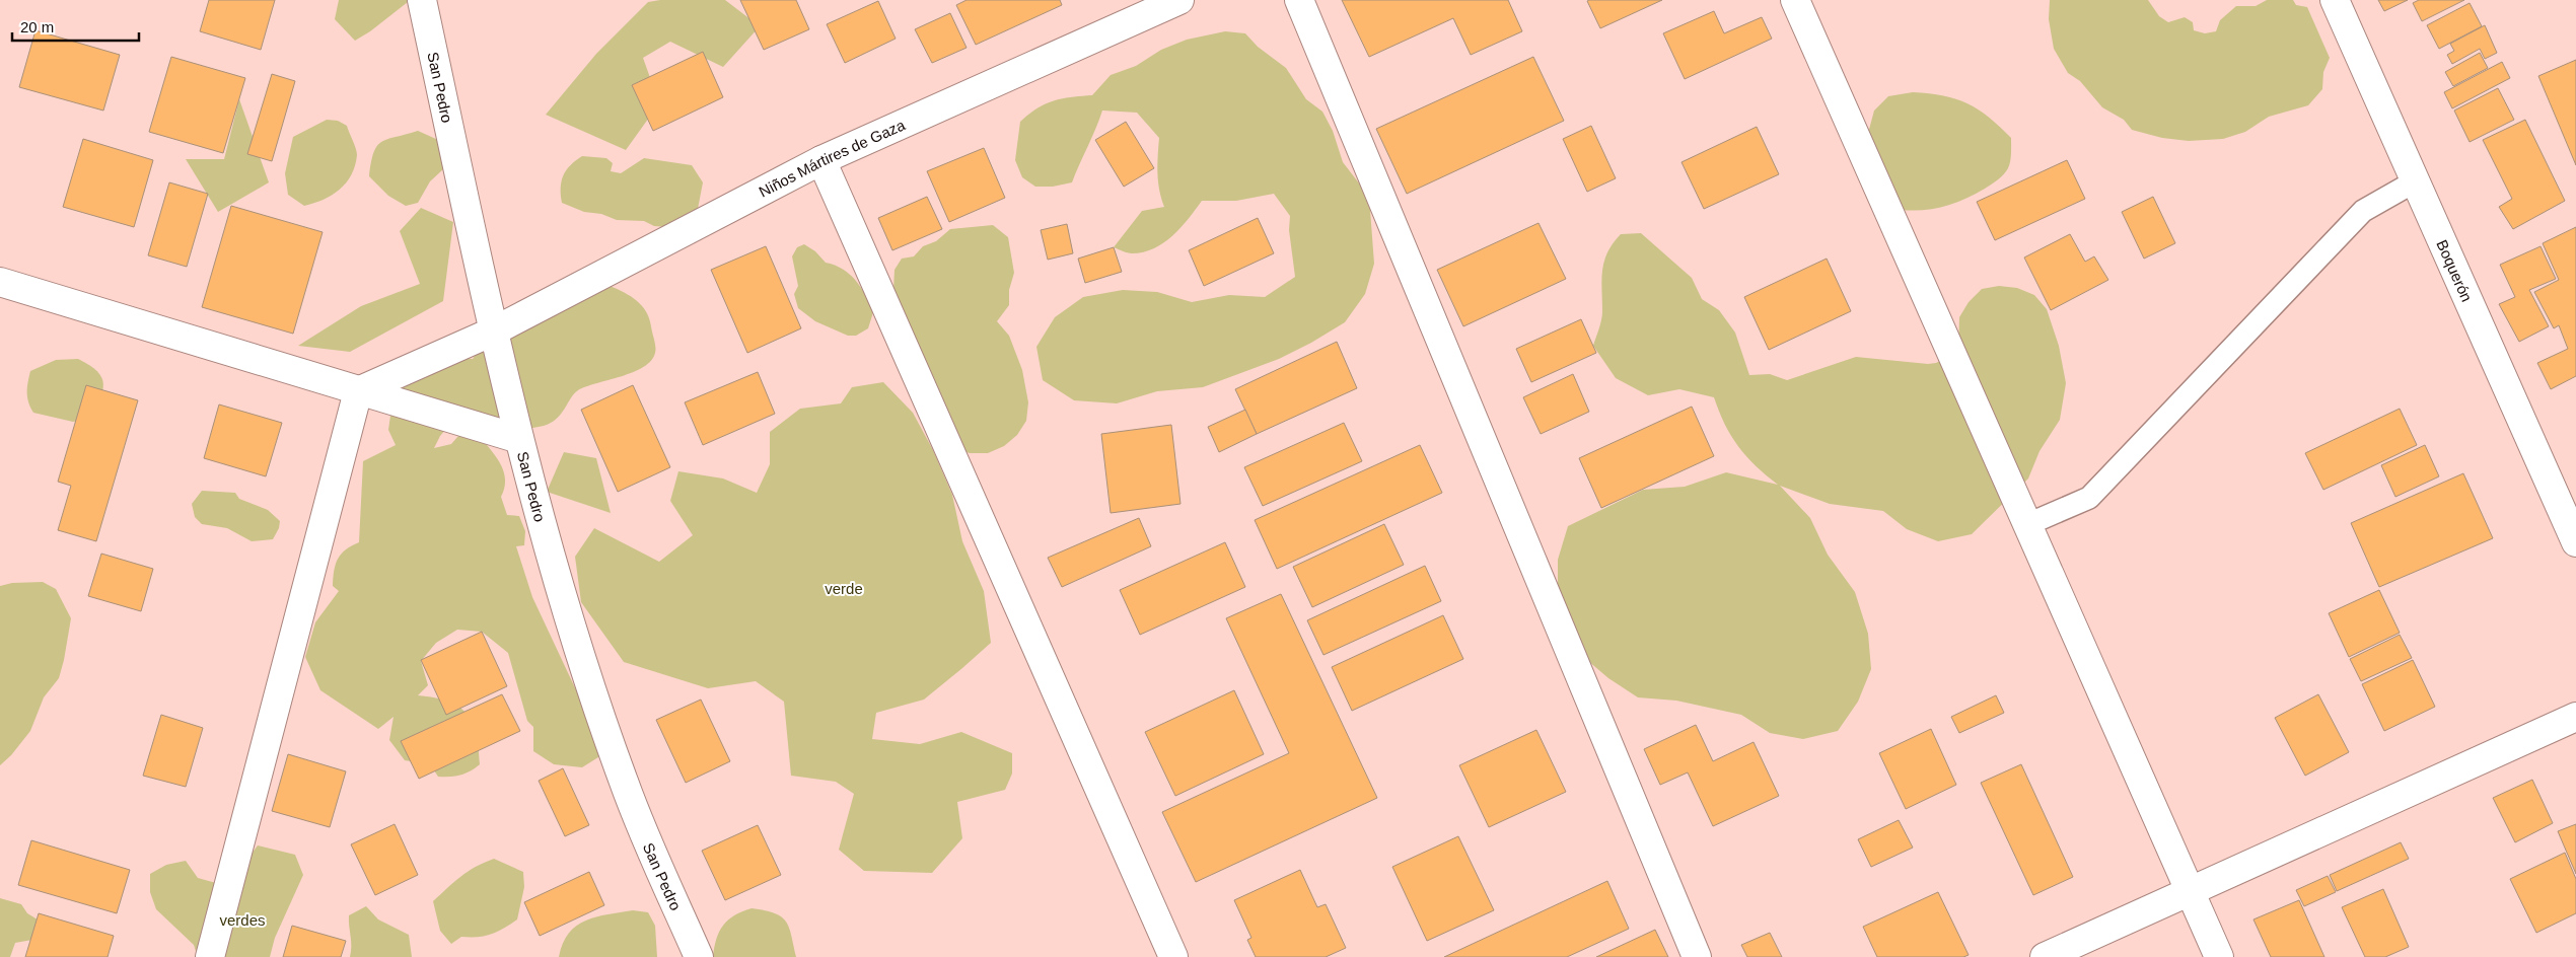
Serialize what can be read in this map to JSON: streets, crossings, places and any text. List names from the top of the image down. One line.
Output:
{"streets":{"street":["San Pedro","Niños Mártires de Gaza","Boquerón"]},"crossings":[["San Pedro","Niños Mártires de Gaza"]],"parks":["verde","verdes"],"scale_bar":"20 m"}
